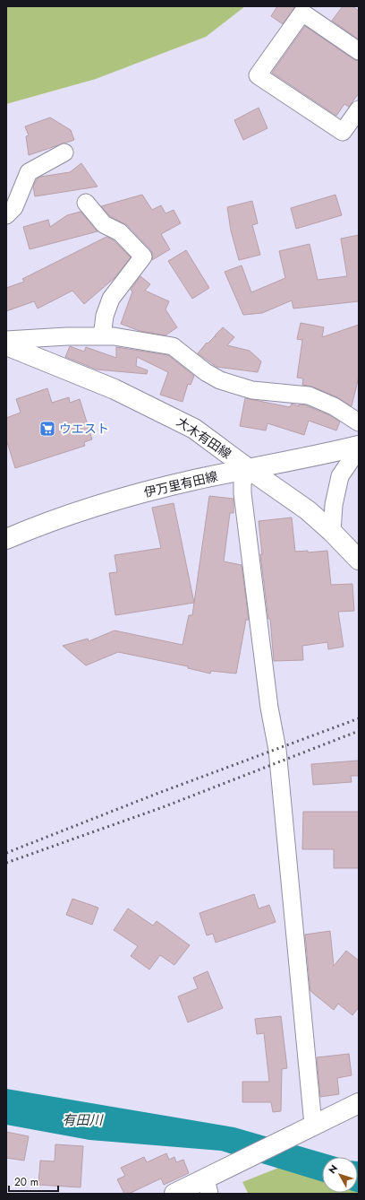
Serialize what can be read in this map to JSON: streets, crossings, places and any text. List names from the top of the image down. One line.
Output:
{"streets":{"main road":["大木有田線","伊万里有田線"]},"crossings":[["大木有田線","伊万里有田線"]],"water":["有田川"],"places":{"supermarket":["ウエスト"]},"scale_bar":"20 m","north":"top left"}
